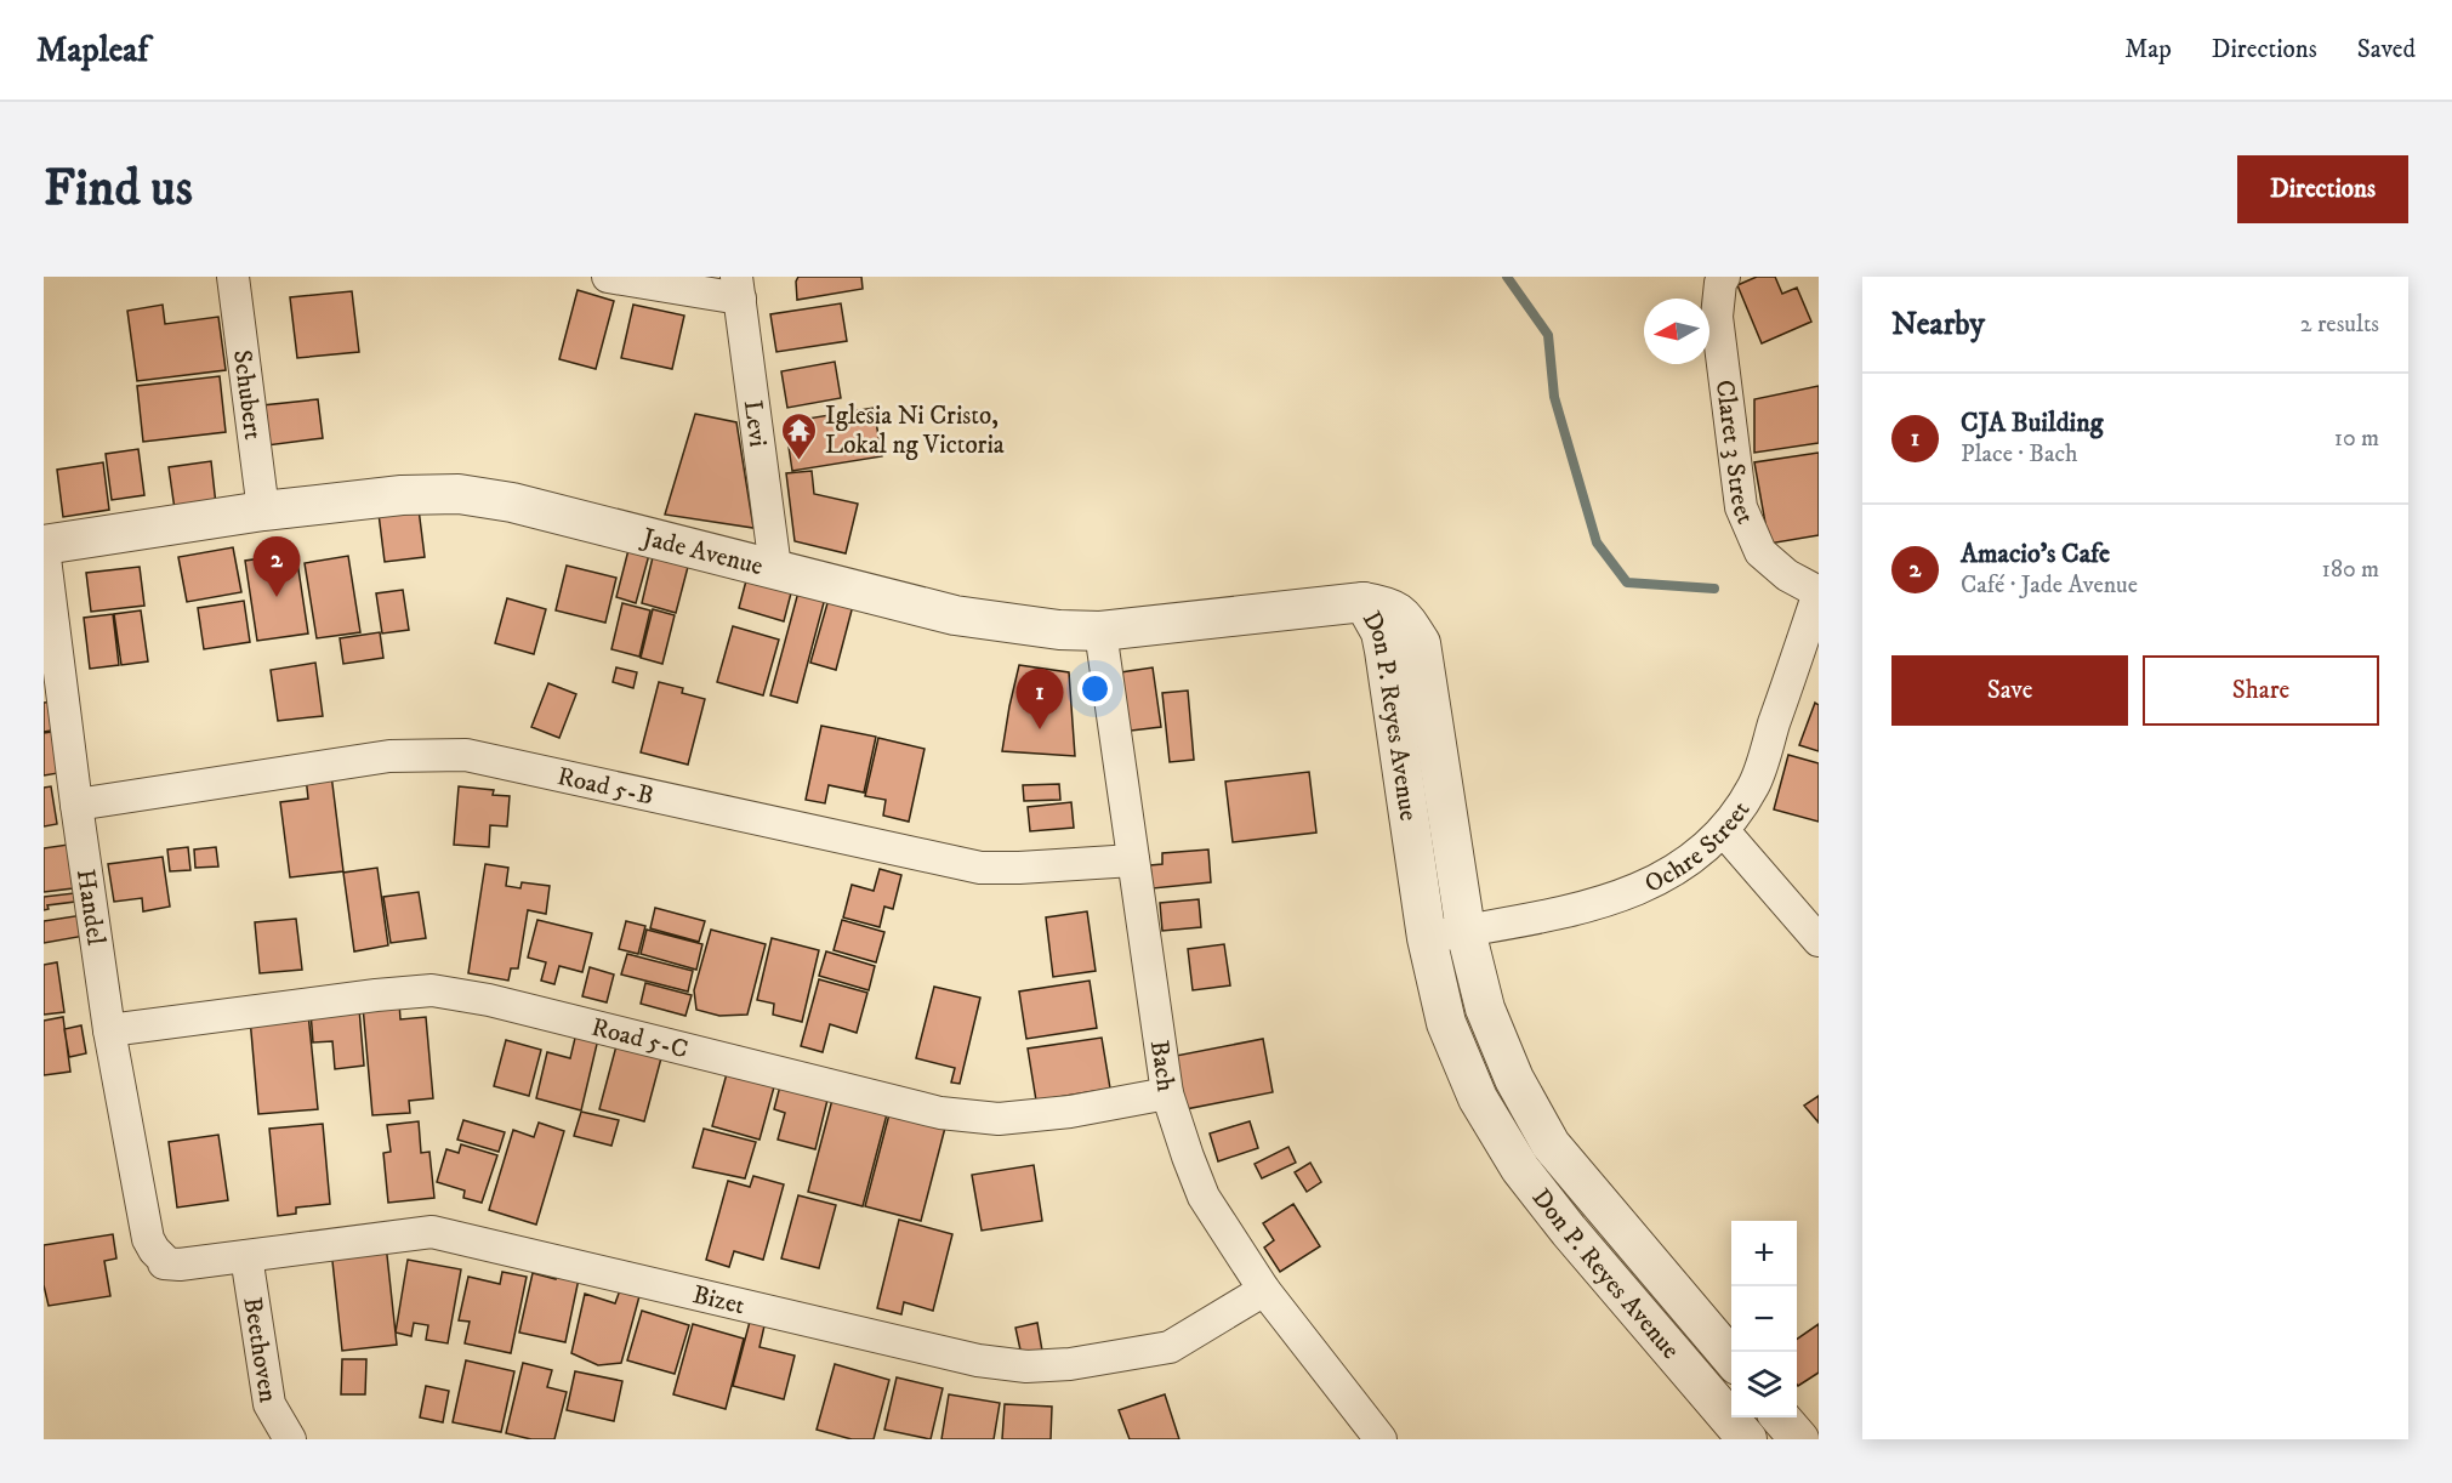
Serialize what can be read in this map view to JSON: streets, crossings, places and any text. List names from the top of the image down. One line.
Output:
{"streets":{"street":["Schubert","Levi","Claret 3 Street","Jade Avenue","Don P. Reyes Avenue","Road 5-B","Ochre Street","Handel","Road 5-C","Bach","Bizet","Beethoven"]},"crossings":[["Schubert","Jade Avenue"],["Levi","Jade Avenue"],["Claret 3 Street","Ochre Street"],["Jade Avenue","Don P. Reyes Avenue"],["Jade Avenue","Handel"],["Jade Avenue","Bach"],["Don P. Reyes Avenue","Ochre Street"],["Road 5-B","Handel"],["Road 5-B","Bach"],["Handel","Road 5-C"],["Handel","Bizet"],["Road 5-C","Bach"],["Bach","Bizet"],["Bizet","Beethoven"]],"places":{"temple":["Iglesia Ni Cristo, Lokal ng Victoria"]},"north":"left","page":{"header":"Mapleaf","nav":["Map","Directions","Saved"],"buttons":["Directions",["Save","Share"]],"title":"Find us","heading":["Nearby","2 results"],"list":[{"mark":"1","name":"CJA Building","note":"Place · Bach","value":"10 m"},{"mark":"2","name":"Amacio's Cafe","note":"Café · Jade Avenue","value":"180 m"}],"pins":["2","1"],"map_buttons":["+","−"]}}
